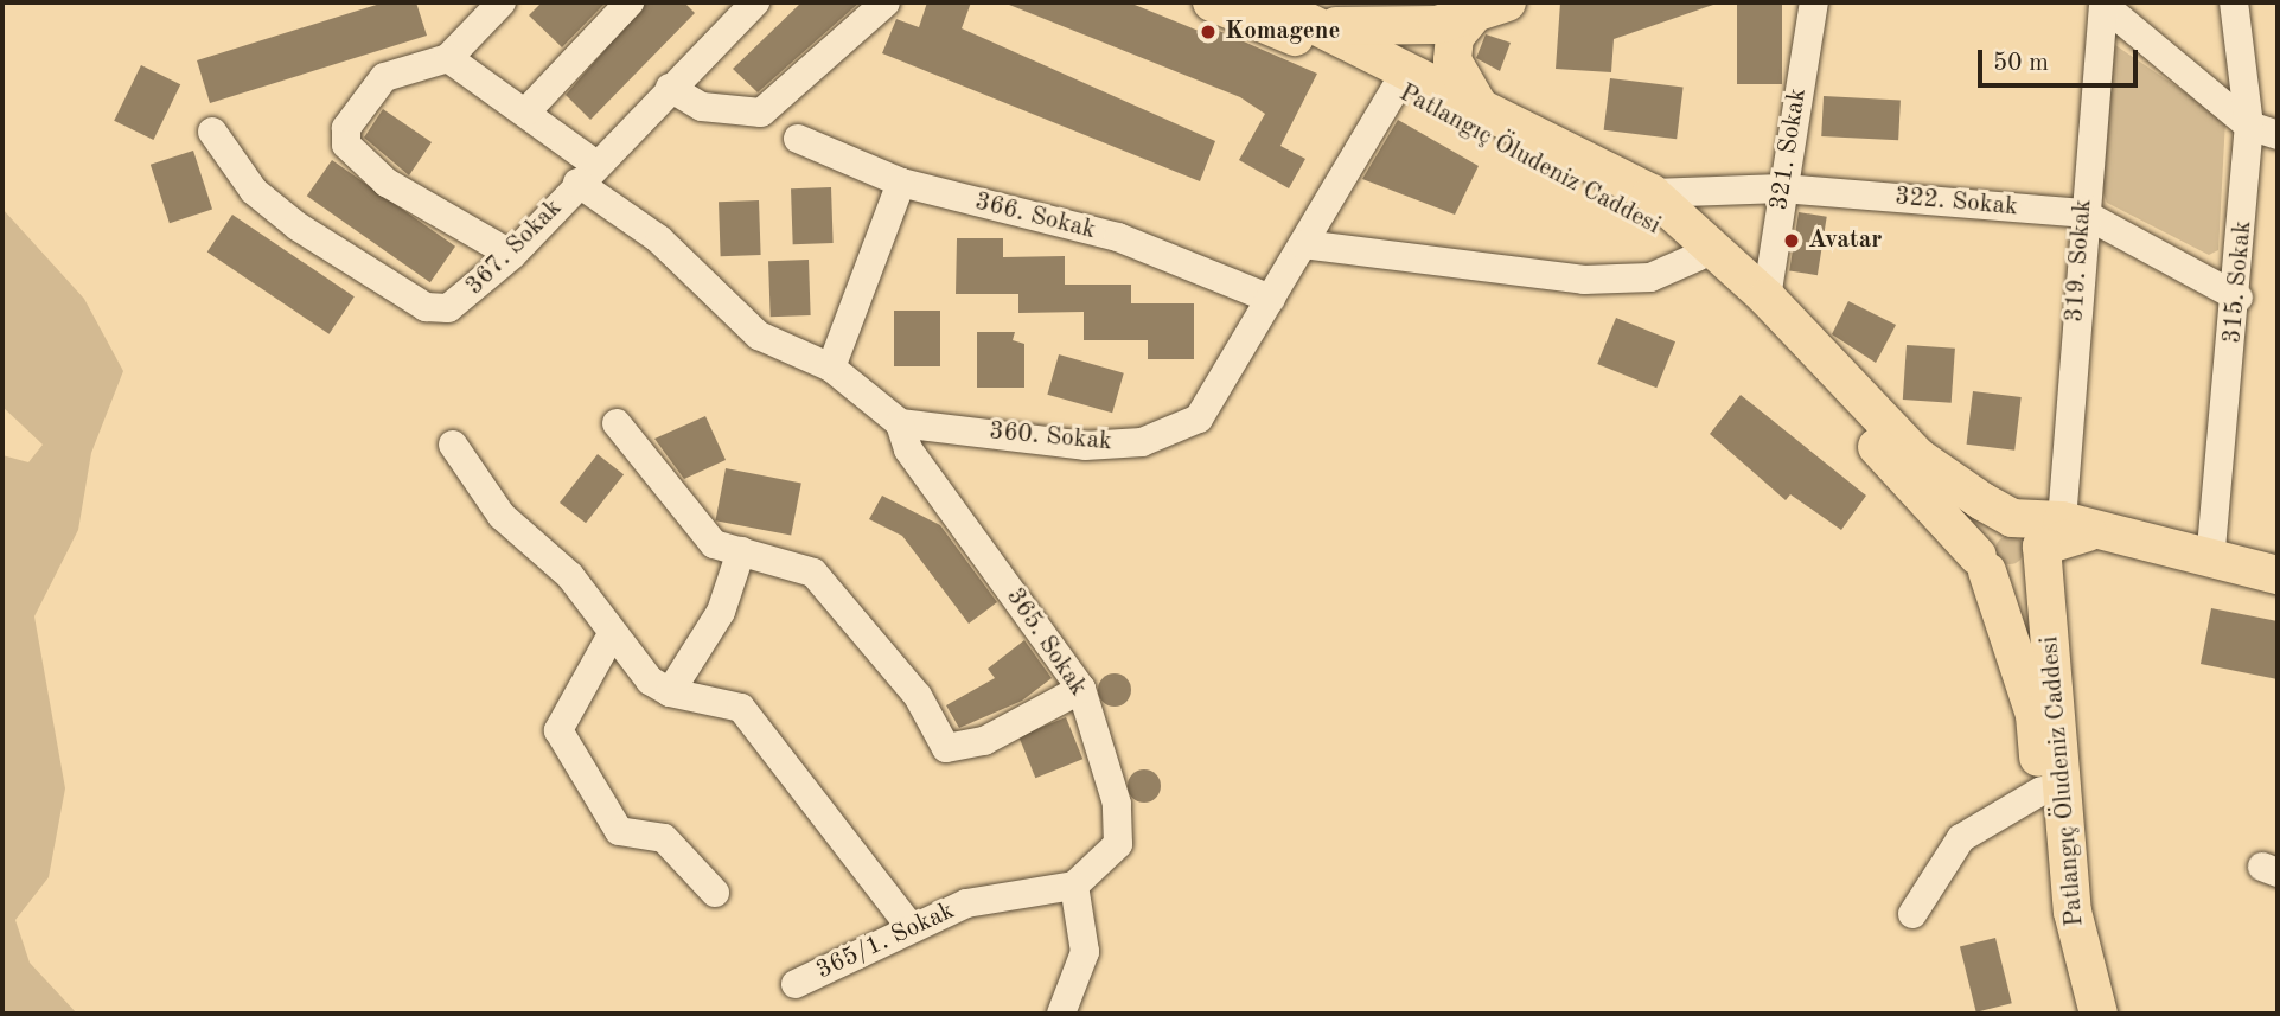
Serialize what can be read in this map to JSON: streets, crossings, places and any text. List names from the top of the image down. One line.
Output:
{"streets":{"main road":["Patlangıç Öludeniz Caddesi"],"street":["321. Sokak","322. Sokak","366. Sokak","367. Sokak","319. Sokak","315. Sokak","360. Sokak","365. Sokak","365/1. Sokak"]},"crossings":[["321. Sokak","Patlangıç Öludeniz Caddesi"],["321. Sokak","322. Sokak"],["Patlangıç Öludeniz Caddesi","322. Sokak"],["Patlangıç Öludeniz Caddesi","319. Sokak"],["Patlangıç Öludeniz Caddesi","360. Sokak"],["322. Sokak","319. Sokak"],["322. Sokak","315. Sokak"],["366. Sokak","360. Sokak"],["360. Sokak","365. Sokak"],["365. Sokak","365/1. Sokak"]],"places":["Komagene","Avatar"],"scale_bar":"50 m"}
